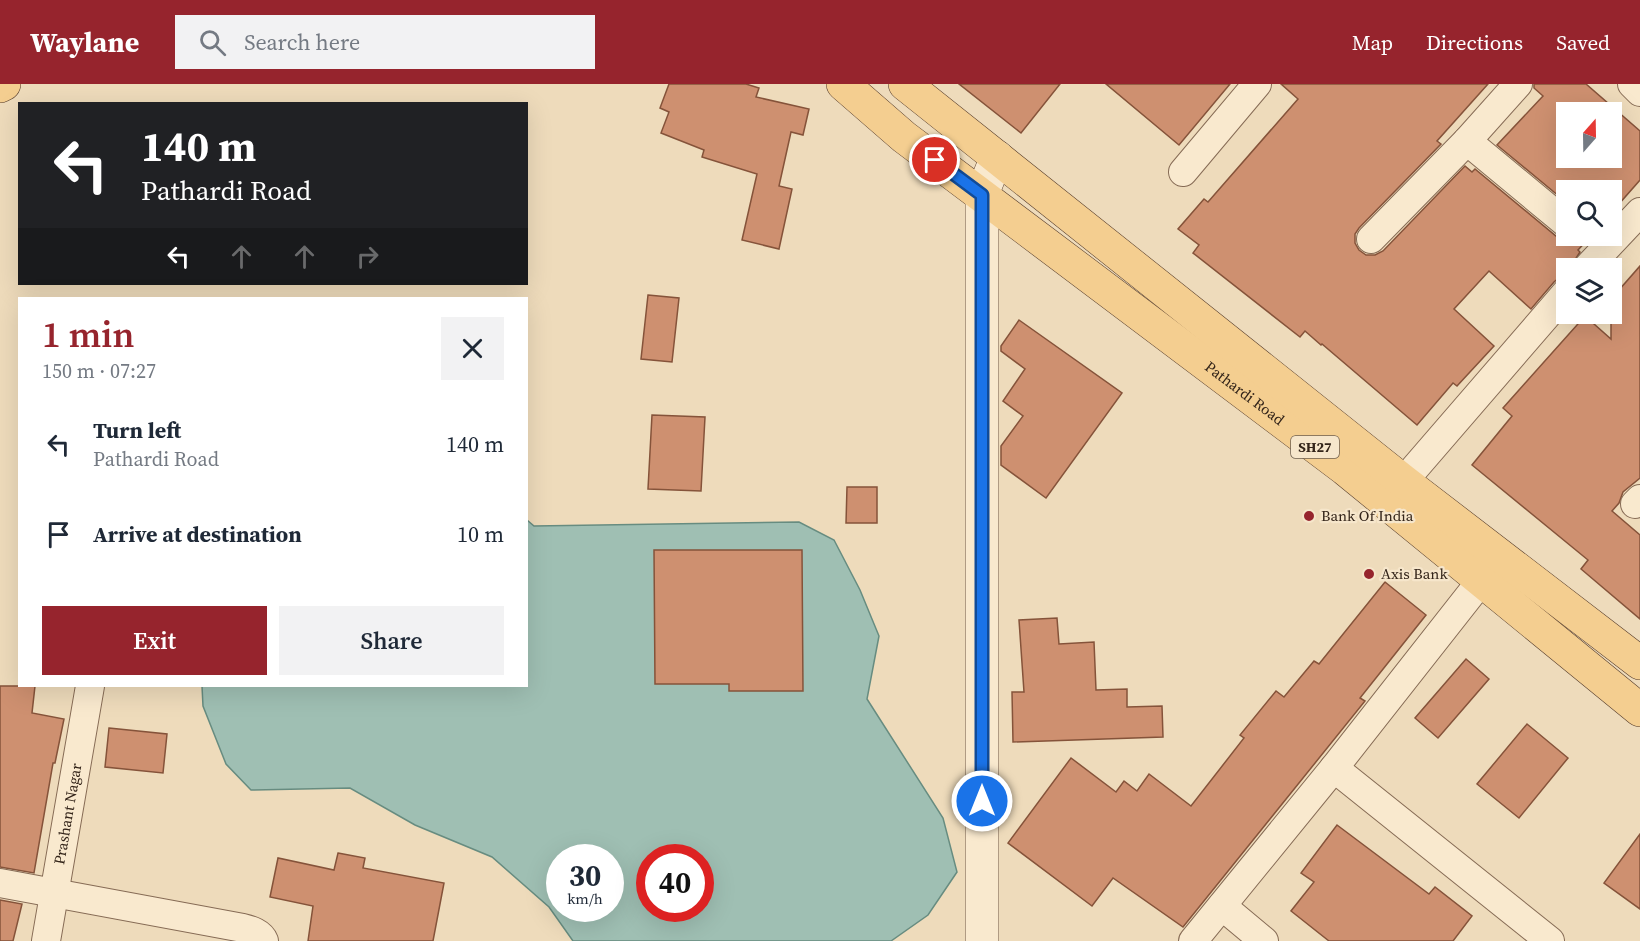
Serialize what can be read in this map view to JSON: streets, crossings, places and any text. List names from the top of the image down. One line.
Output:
{"streets":{"main road":["Pathardi Road","SH27"],"street":["Prashant Nagar"]},"places":["Bank Of India","Axis Bank"],"north":"top","page":{"header":"Waylane","search":"Search here","nav":["Map","Directions","Saved"],"turn":["140 m","Pathardi Road"],"heading":["1 min","150 m · 07:27"],"list":[{"name":"Turn left","note":"Pathardi Road","value":"140 m"},{"name":"Arrive at destination","value":"10 m"}],"buttons":["Exit","Share"],"speed":"30 km/h","limit":"40"}}
